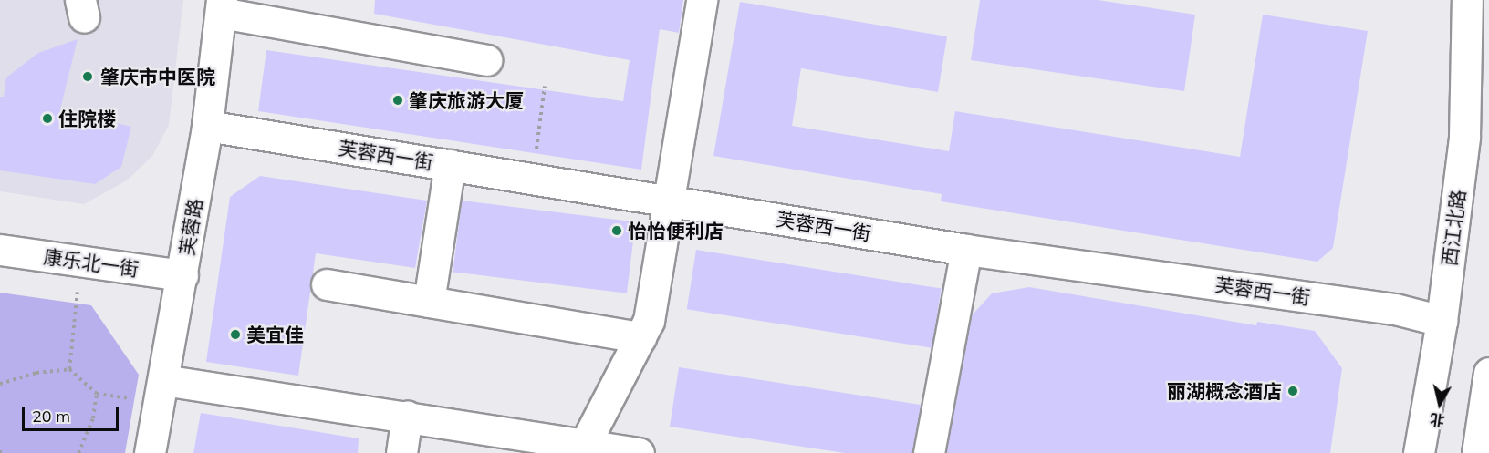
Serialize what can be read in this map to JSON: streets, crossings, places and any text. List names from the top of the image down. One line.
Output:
{"streets":{"street":["芙蓉西一街","芙蓉路","西江北路","康乐北一街"]},"crossings":[["芙蓉西一街","芙蓉路"],["芙蓉西一街","西江北路"],["芙蓉路","康乐北一街"]],"places":["肇庆市中医院","肇庆旅游大厦","住院楼","怡怡便利店","美宜佳","丽湖概念酒店"],"scale_bar":"20 m","north":"bottom"}
